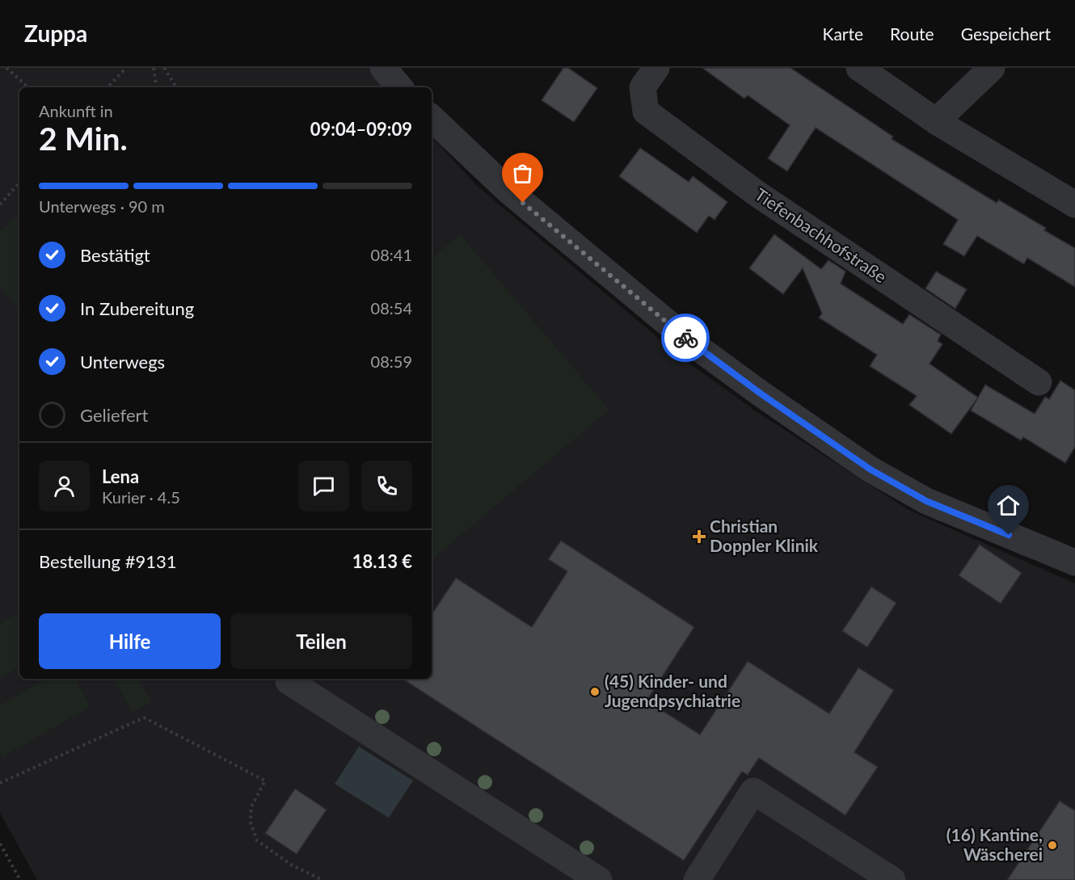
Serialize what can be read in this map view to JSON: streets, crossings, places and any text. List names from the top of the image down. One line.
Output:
{"streets":{"street":["Tiefenbachhofstraße"]},"places":{"health":["Christian Doppler Klinik"],"other":["(45) Kinder- und Jugendpsychiatrie","(16) Kantine, Wäscherei"]},"page":{"header":"Zuppa","nav":["Karte","Route","Gespeichert"],"heading":["2 Min.","Ankunft in","09:04–09:09"],"panel":["Lena","Kurier · 4.5","Bestellung #9131","18.13 €"],"bar":"Unterwegs · 90 m","list":[["Bestätigt","08:41"],["In Zubereitung","08:54"],["Unterwegs","08:59"],"Geliefert"],"buttons":["Hilfe","Teilen"]}}
